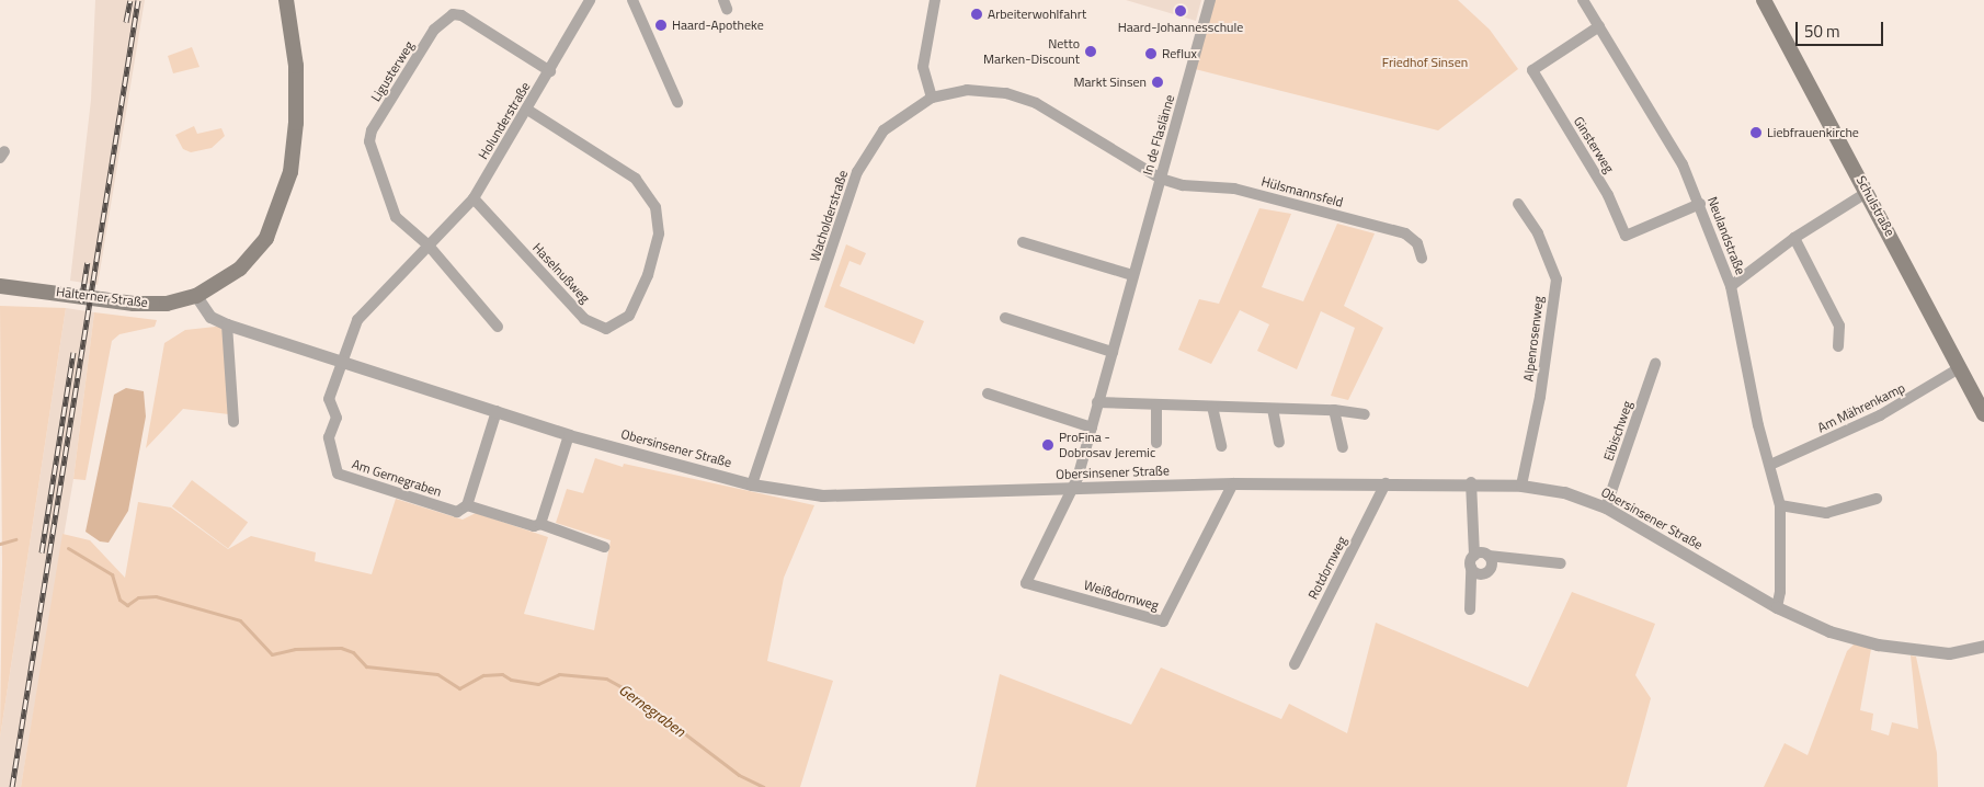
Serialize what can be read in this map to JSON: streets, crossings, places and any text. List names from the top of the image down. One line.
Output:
{"streets":{"main road":["Schulstraße","Halterner Straße"],"street":["Ligusterweg","Holunderstraße","In de Flaslänne","Ginsterweg","Hülsmannsfeld","Wacholderstraße","Neulandstraße","Haselnußweg","Alpenrosenweg","Am Mährenkamp","Eibischweg","Obersinsener Straße","Am Gernegraben","Rotdornweg","Weißdornweg"]},"crossings":[["Ligusterweg","Holunderstraße"],["Holunderstraße","Haselnußweg"],["Holunderstraße","Obersinsener Straße"],["Holunderstraße","Am Gernegraben"],["In de Flaslänne","Hülsmannsfeld"],["In de Flaslänne","Wacholderstraße"],["In de Flaslänne","Obersinsener Straße"],["In de Flaslänne","Weißdornweg"],["Ginsterweg","Neulandstraße"],["Hülsmannsfeld","Wacholderstraße"],["Schulstraße","Am Mährenkamp"],["Wacholderstraße","Obersinsener Straße"],["Neulandstraße","Am Mährenkamp"],["Neulandstraße","Obersinsener Straße"],["Halterner Straße","Obersinsener Straße"],["Alpenrosenweg","Obersinsener Straße"],["Eibischweg","Obersinsener Straße"],["Obersinsener Straße","Am Gernegraben"],["Obersinsener Straße","Rotdornweg"],["Obersinsener Straße","Weißdornweg"]],"water":["Gernegraben"],"parks":["Friedhof Sinsen"],"places":["Haard-Johannesschule","Arbeiterwohlfahrt","Haard-Apotheke","Netto Marken-Discount","Reflux","Markt Sinsen","Liebfrauenkirche","ProFina - Dobrosav Jeremic"],"scale_bar":"50 m"}
